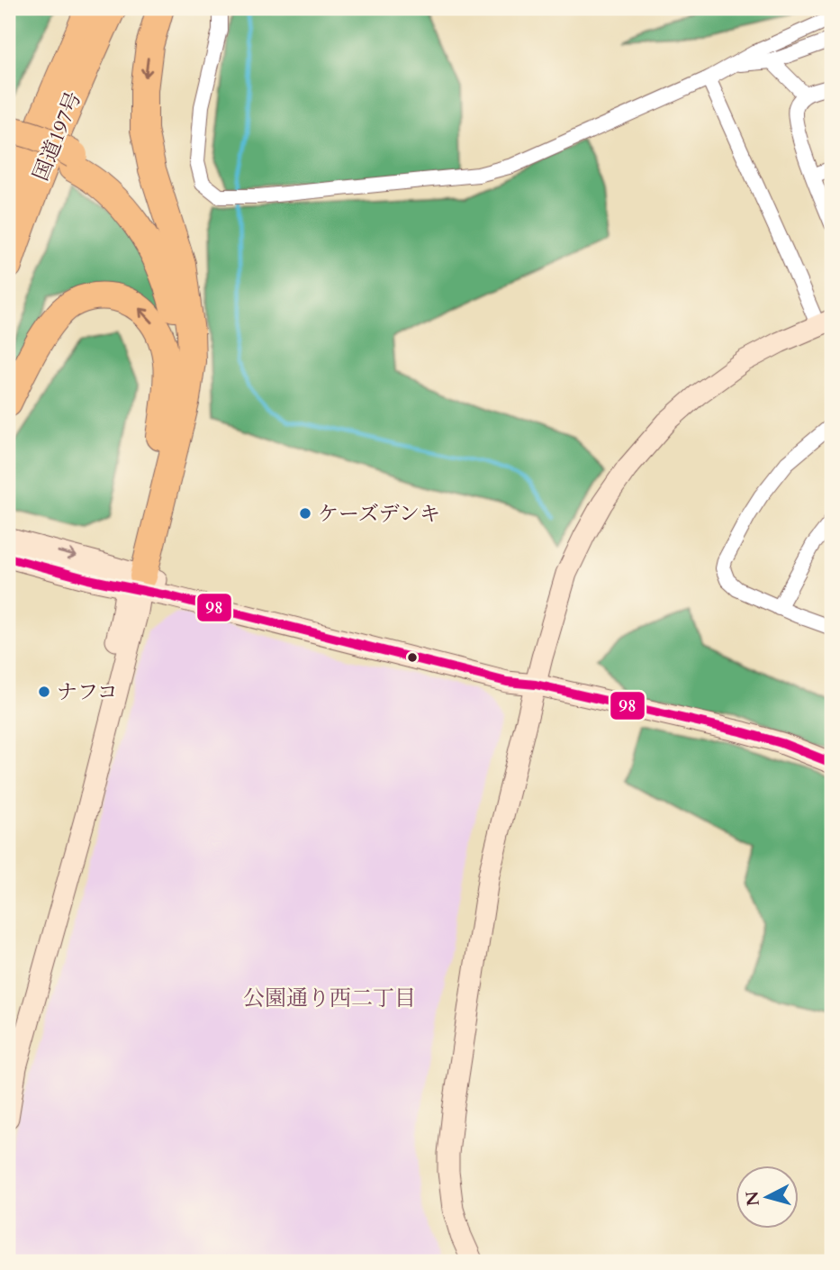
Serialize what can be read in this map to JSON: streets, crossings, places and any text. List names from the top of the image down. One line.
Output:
{"streets":{"highway":["国道197号"]},"districts":["公園通り西二丁目"],"places":["ケーズデンキ","ナフコ"],"lines":["transit line 98"],"north":"left"}
